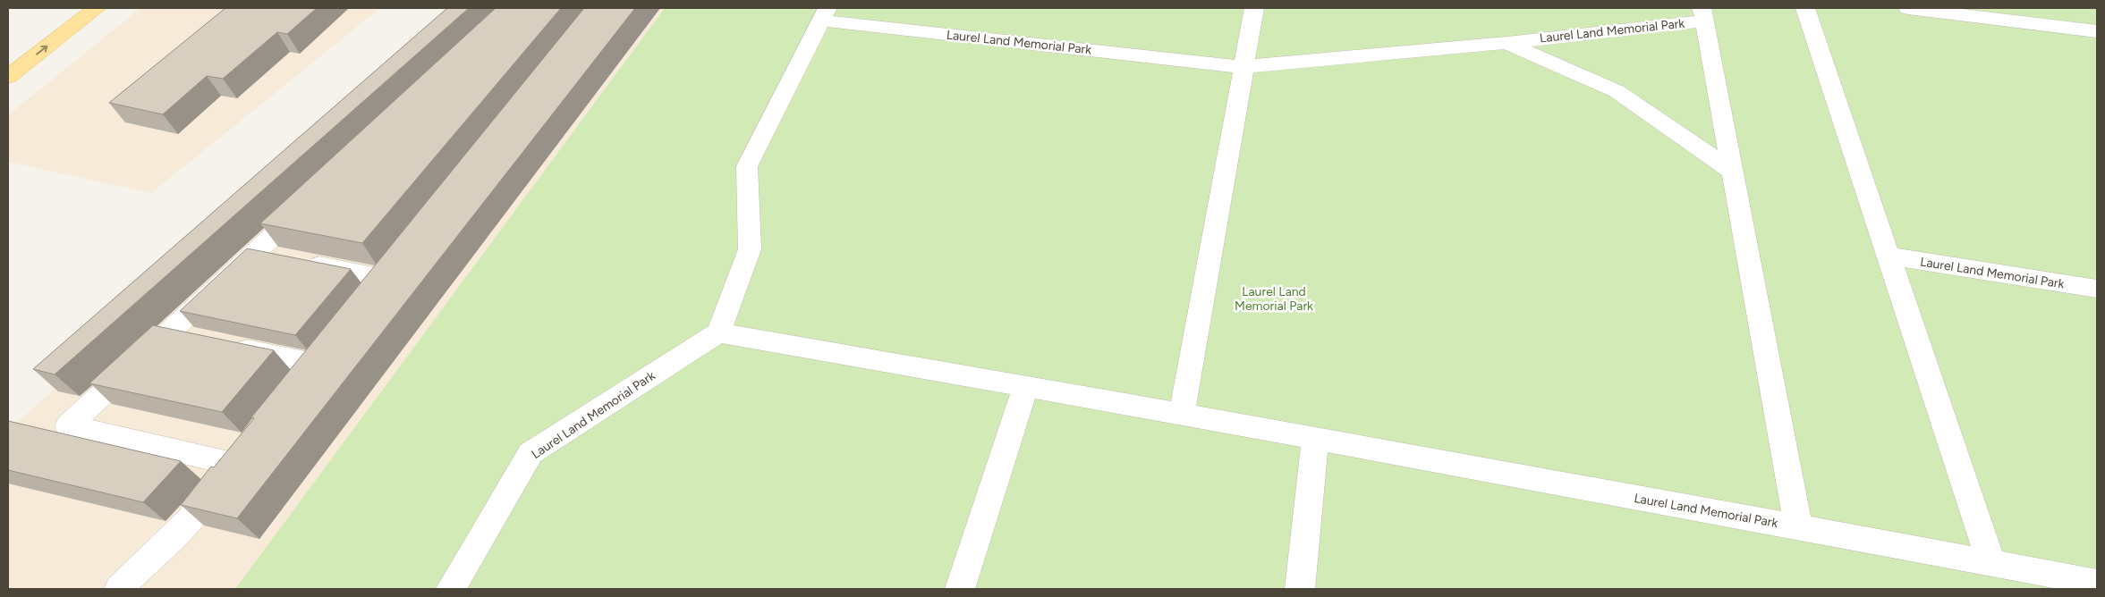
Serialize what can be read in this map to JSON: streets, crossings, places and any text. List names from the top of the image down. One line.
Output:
{"streets":{"lane":["Laurel Land Memorial Park"]},"parks":["Laurel Land Memorial Park"]}
